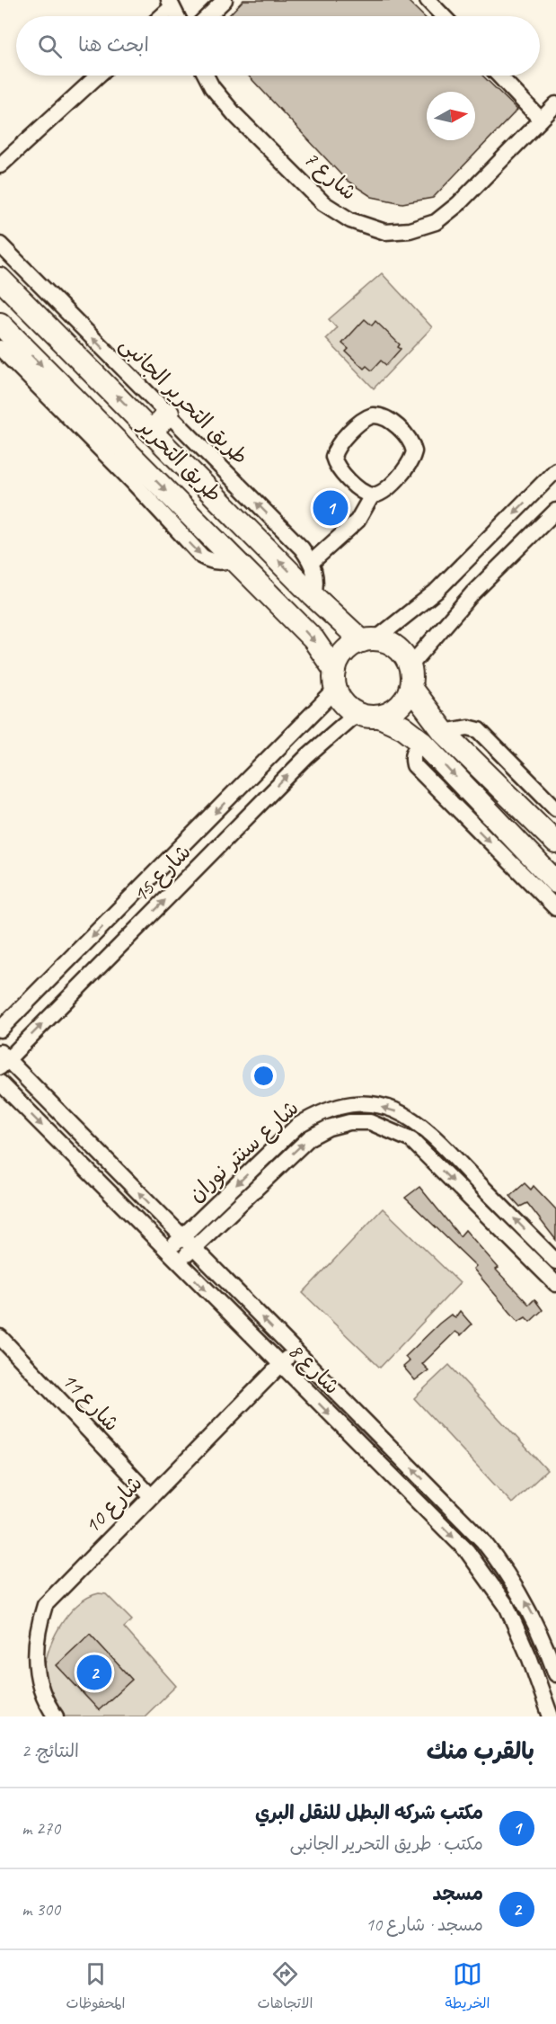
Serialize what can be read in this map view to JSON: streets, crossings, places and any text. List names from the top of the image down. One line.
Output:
{"streets":{"street":["شارع 7","طريق التحرير الجانبى","طريق التحرير","شارع 15","شارع سنتر نوران","شارع 8","شارع 11","شارع 10"]},"crossings":[["طريق التحرير","شارع 15"],["شارع 15","شارع 8"],["شارع سنتر نوران","شارع 8"],["شارع 8","شارع 10"],["شارع 11","شارع 10"]],"north":"right","page":{"search":"ابحث هنا","pins":["1","2"],"heading":["بالقرب منك","النتائج: 2"],"list":[{"mark":"1","name":"مكتب شركه البطل للنقل البري","note":"مكتب · طريق التحرير الجانبى","value":"270 m"},{"mark":"2","name":"مسجد","note":"مسجد · شارع 10","value":"300 m"}],"nav":["الخريطة","الاتجاهات","المحفوظات"]}}
